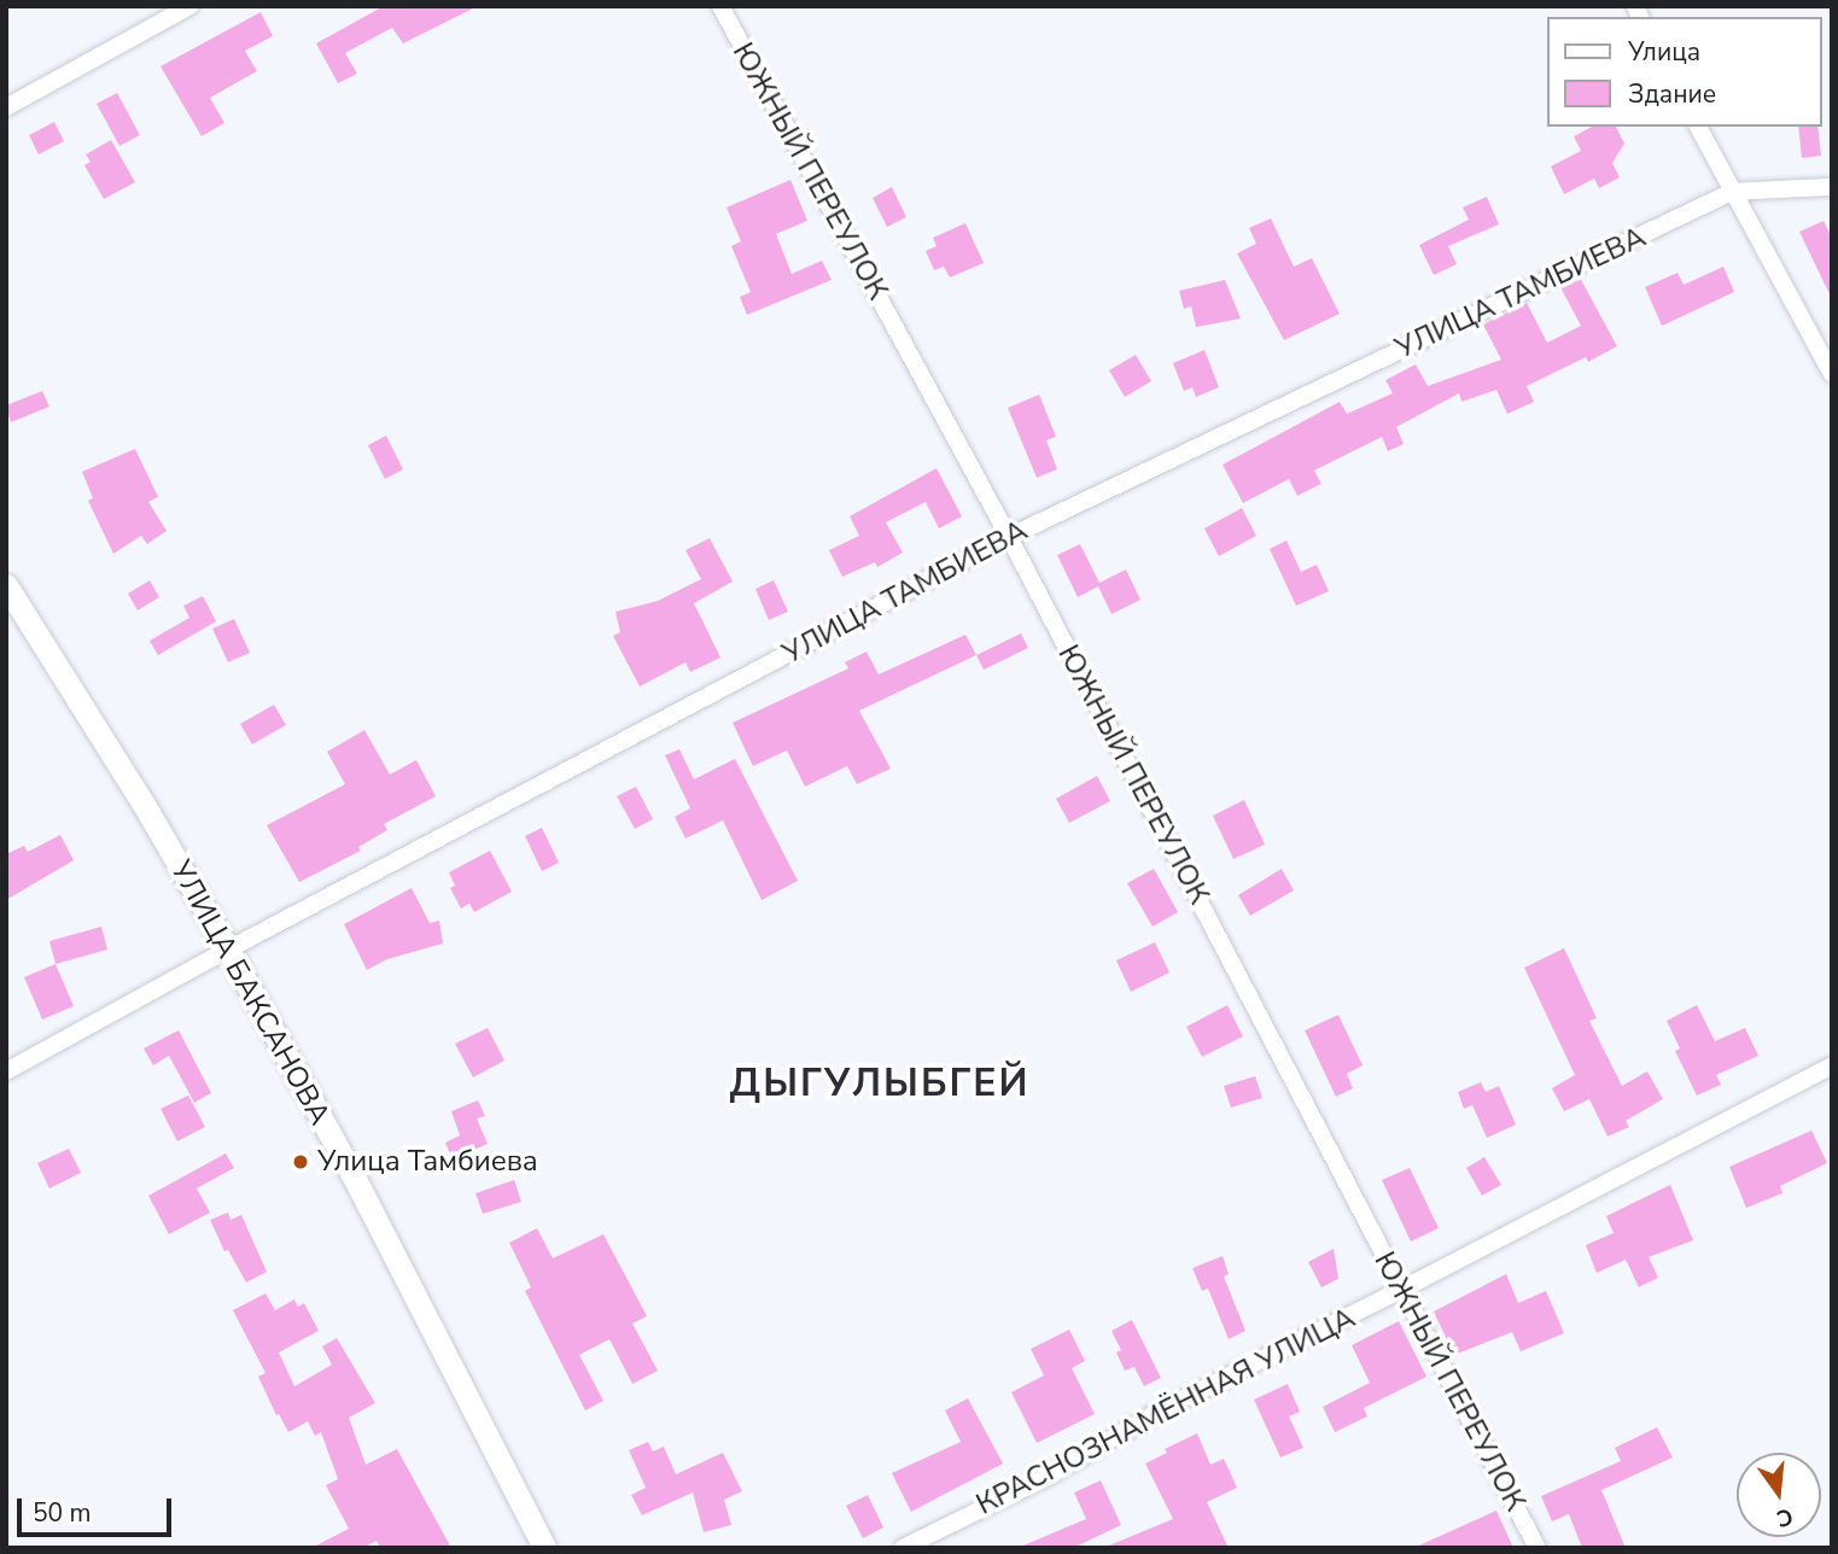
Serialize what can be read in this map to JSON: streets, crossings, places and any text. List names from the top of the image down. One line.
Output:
{"streets":{"main road":["УЛИЦА БАКСАНОВА"],"street":["ЮЖНЫЙ ПЕРЕУЛОК","УЛИЦА ТАМБИЕВА","КРАСНОЗНАМЁННАЯ УЛИЦА"]},"crossings":[["ЮЖНЫЙ ПЕРЕУЛОК","УЛИЦА ТАМБИЕВА"],["ЮЖНЫЙ ПЕРЕУЛОК","КРАСНОЗНАМЁННАЯ УЛИЦА"],["УЛИЦА ТАМБИЕВА","УЛИЦА БАКСАНОВА"]],"districts":["ДЫГУЛЫБГЕЙ"],"places":["Улица Тамбиева"],"legend":["Улица","Здание"],"scale_bar":"50 m","north":"bottom"}
